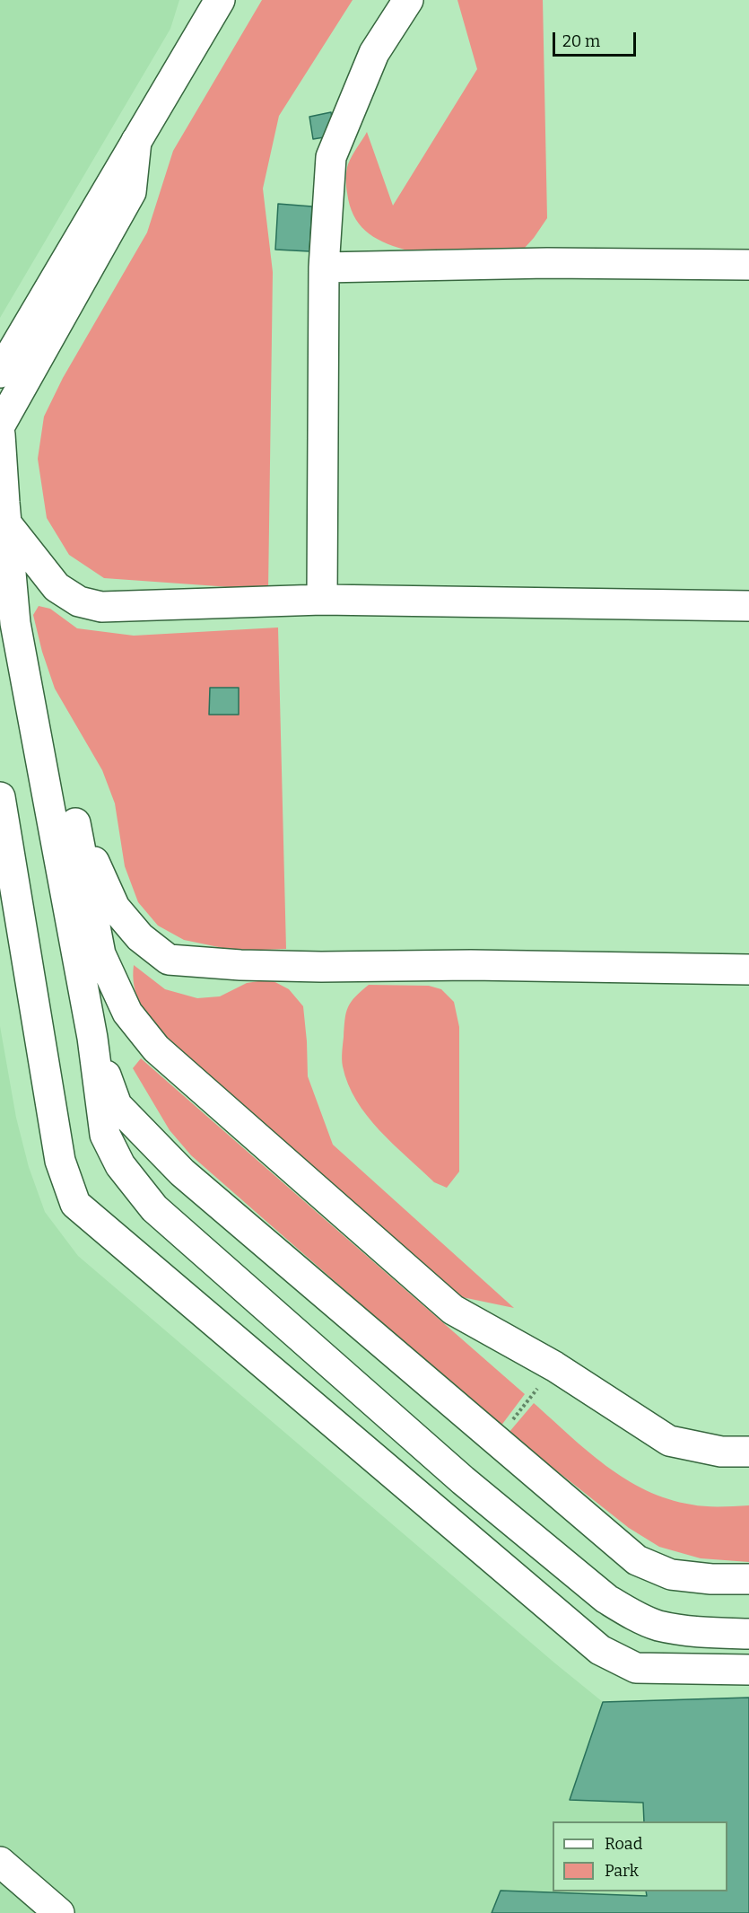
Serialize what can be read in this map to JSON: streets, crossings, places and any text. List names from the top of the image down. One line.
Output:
{"legend":["Road","Park"],"scale_bar":"20 m"}
